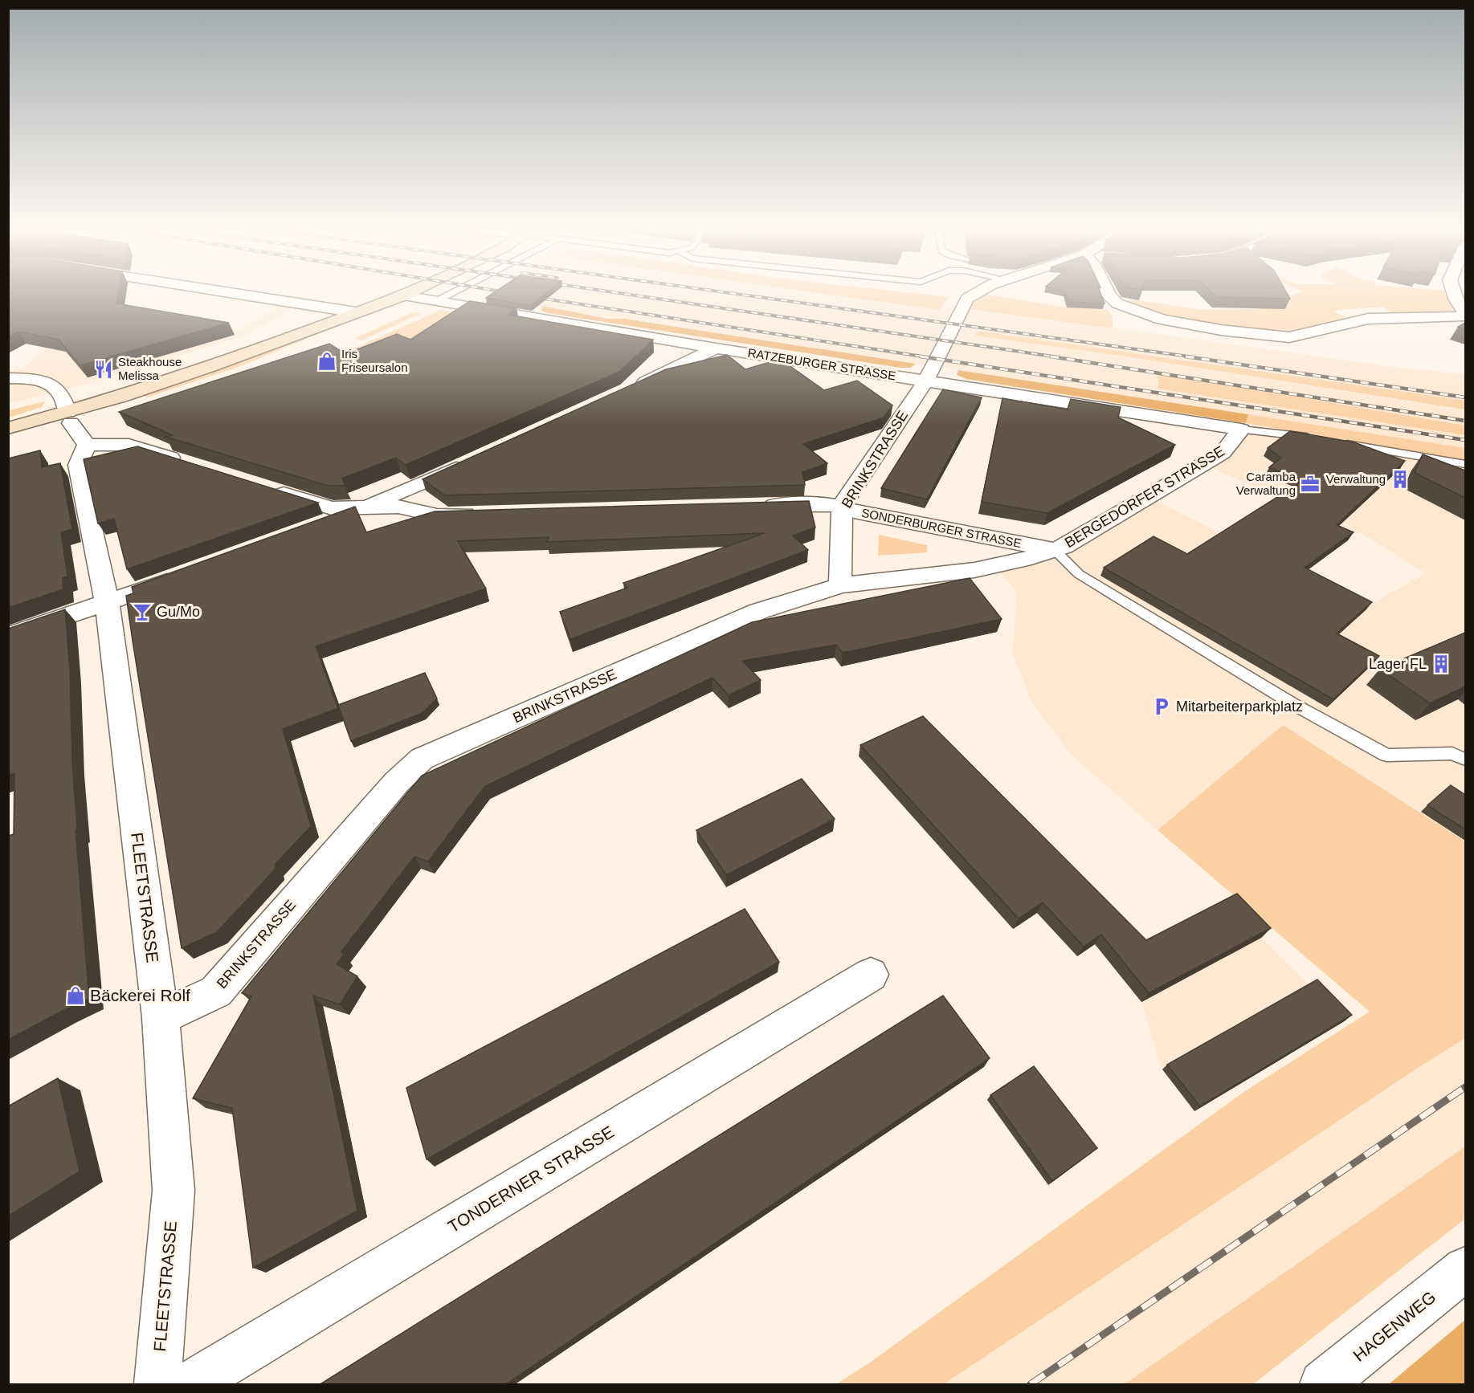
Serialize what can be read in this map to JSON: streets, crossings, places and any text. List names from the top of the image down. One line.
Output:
{"streets":{"street":["RATZEBURGER STRASSE","BRINKSTRASSE","BERGEDORFER STRASSE","SONDERBURGER STRASSE","FLEETSTRASSE","TONDERNER STRASSE","HAGENWEG"]},"crossings":[["RATZEBURGER STRASSE","BRINKSTRASSE"],["RATZEBURGER STRASSE","BERGEDORFER STRASSE"],["BRINKSTRASSE","BERGEDORFER STRASSE"],["BRINKSTRASSE","SONDERBURGER STRASSE"],["BRINKSTRASSE","FLEETSTRASSE"],["BERGEDORFER STRASSE","SONDERBURGER STRASSE"]],"places":{"shop":["Iris Friseursalon","Bäckerei Rolf"],"restaurant":["Steakhouse Melissa"],"building":["Verwaltung","Lager FL"],"office":["Caramba Verwaltung"],"bar":["Gu/Mo"],"parking":["Mitarbeiterparkplatz"]}}
